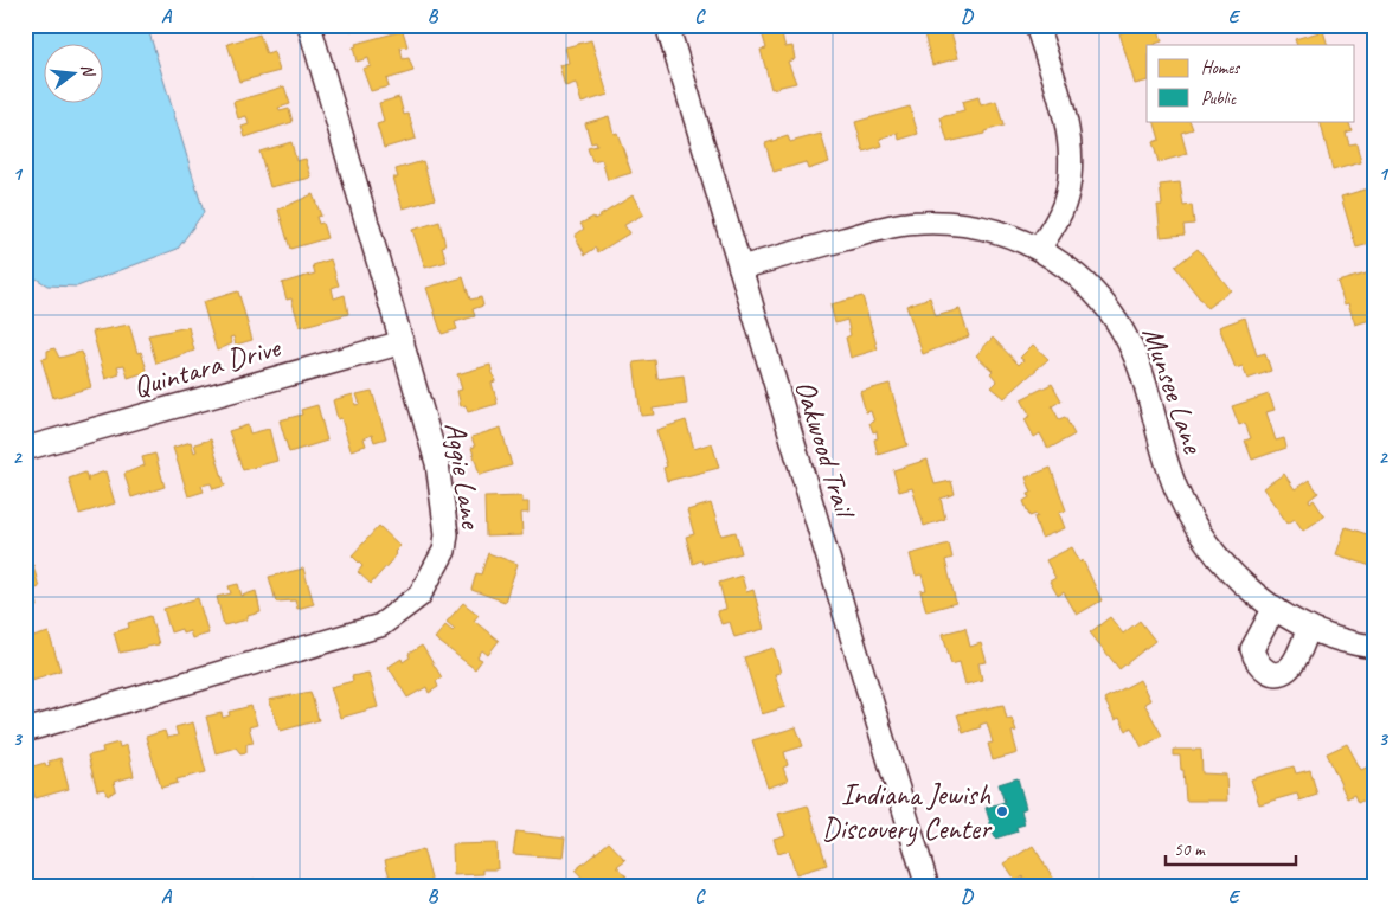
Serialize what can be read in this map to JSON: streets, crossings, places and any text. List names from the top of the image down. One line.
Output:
{"streets":{"street":["Quintara Drive","Munsee Lane","Oakwood Trail","Aggie Lane"]},"crossings":[["Quintara Drive","Aggie Lane"],["Munsee Lane","Oakwood Trail"]],"places":["Indiana Jewish Discovery Center"],"legend":["Homes","Public"],"scale_bar":"50 m","north":"right","grid":{"columns":["A","B","C","D","E"],"rows":["1","2","3"]}}
